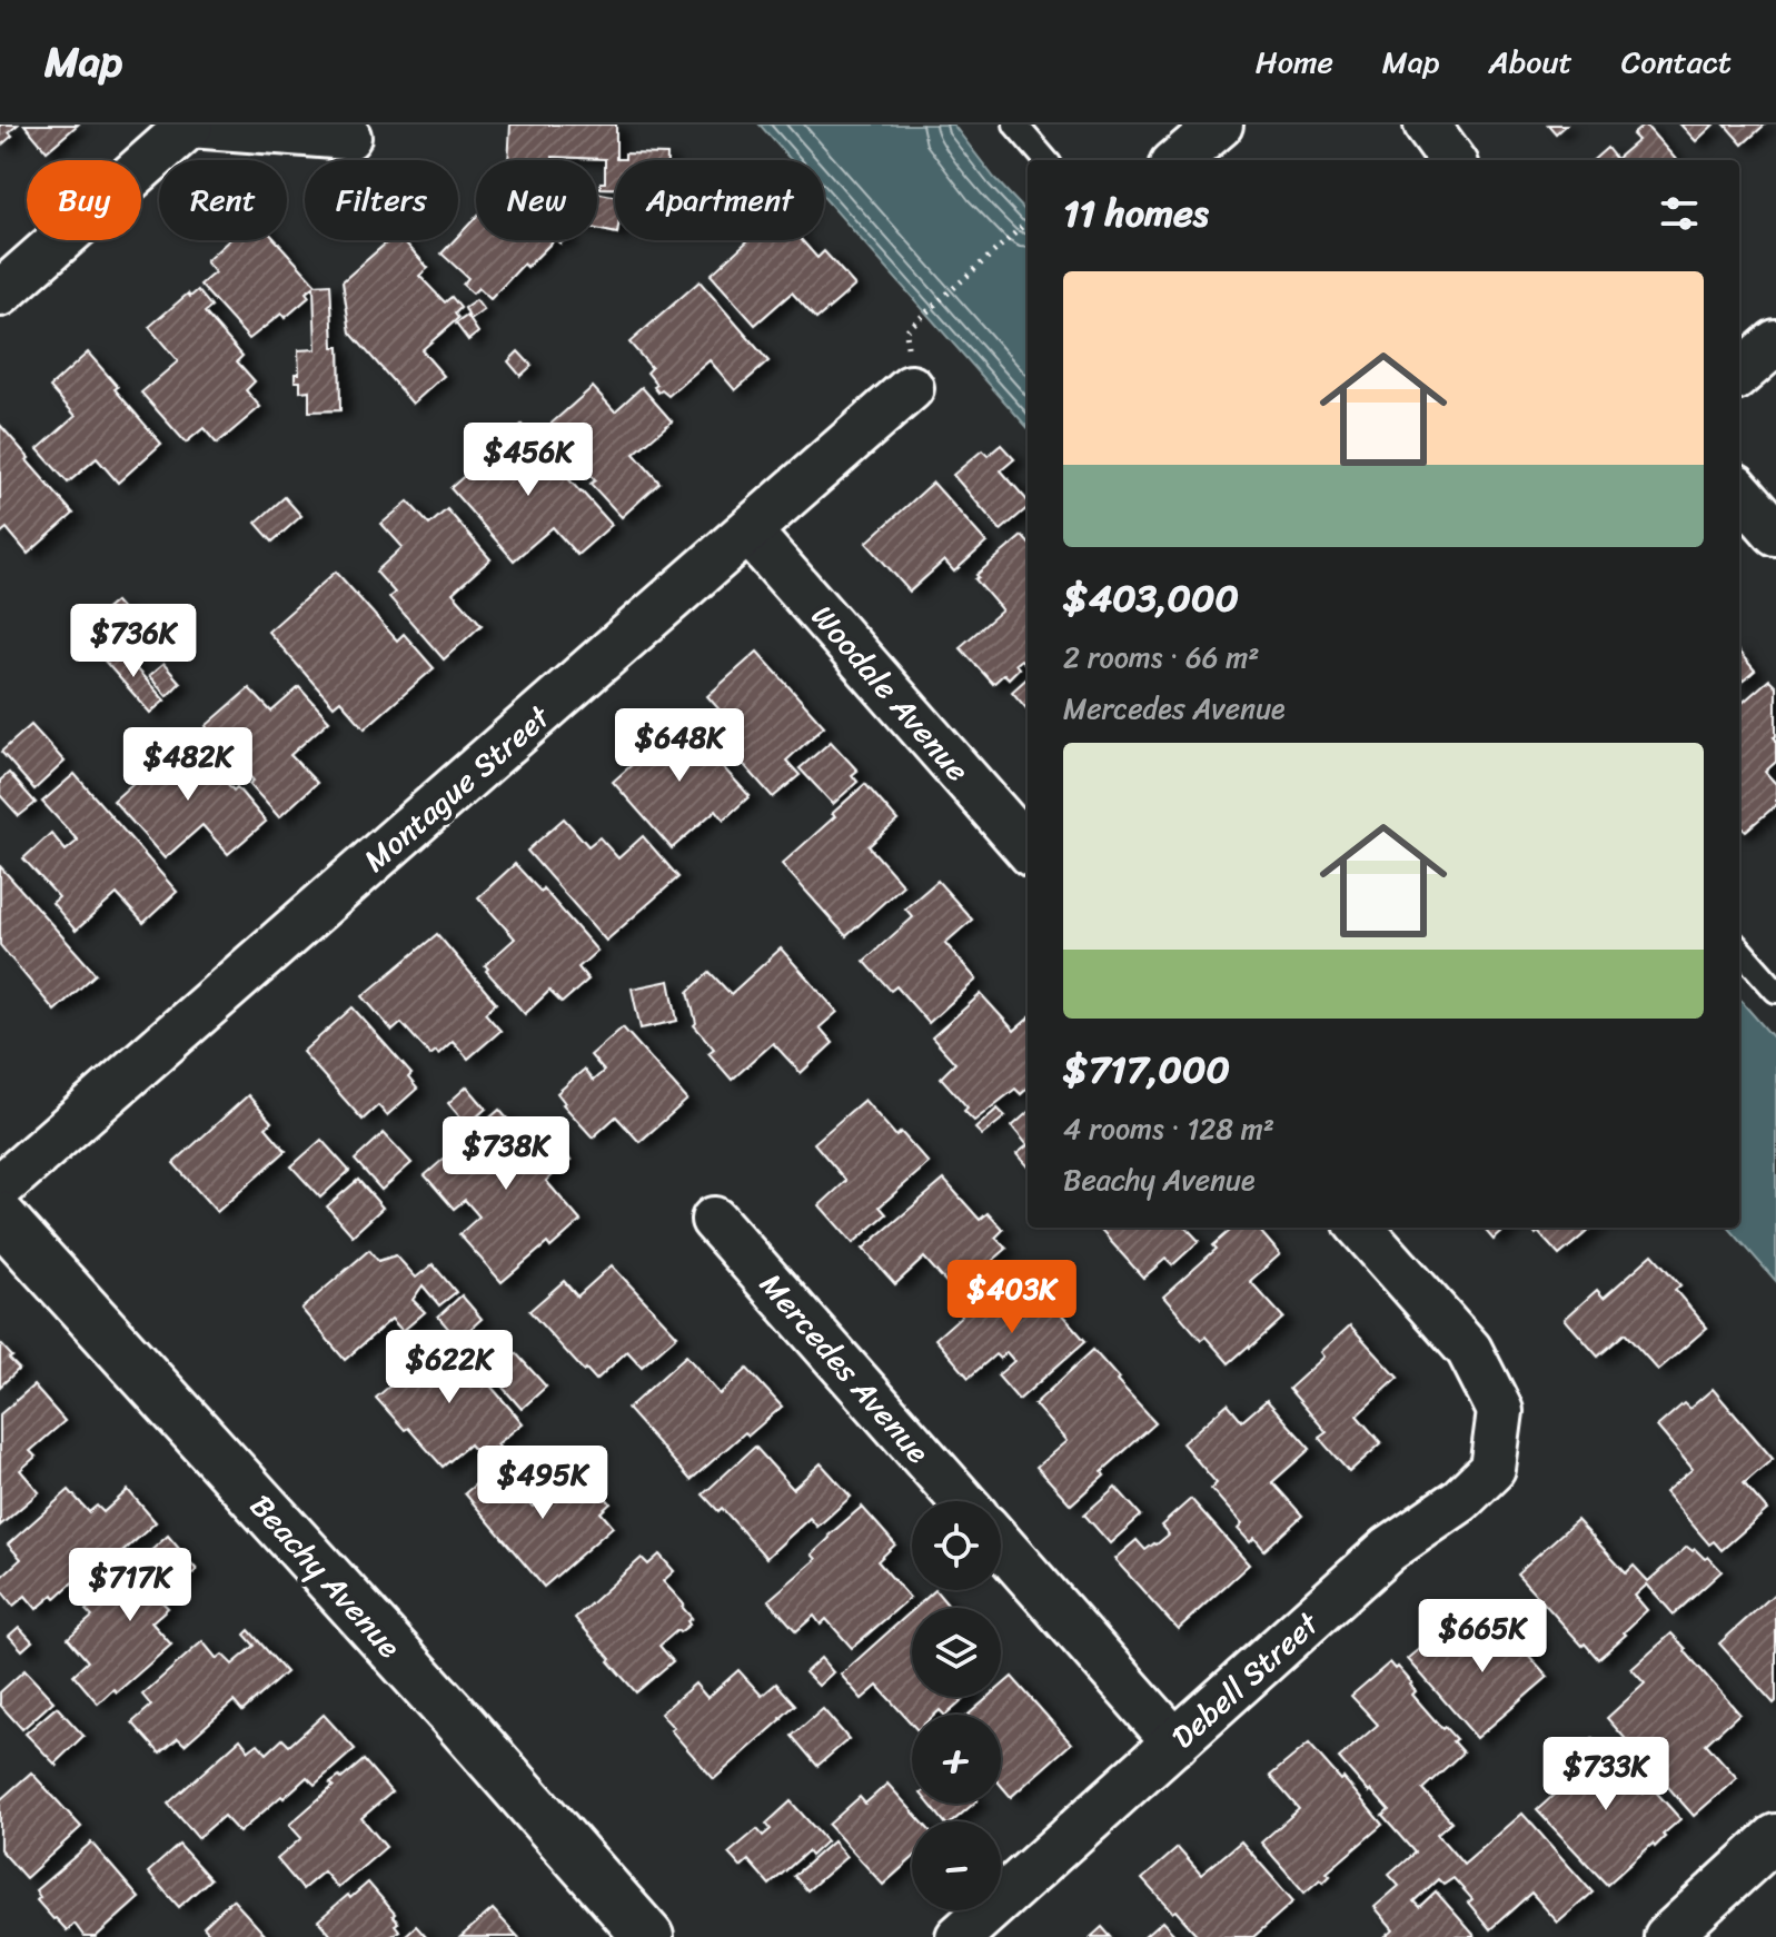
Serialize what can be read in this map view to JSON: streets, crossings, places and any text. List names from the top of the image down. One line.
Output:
{"streets":{"street":["Woodale Avenue","Montague Street","Mercedes Avenue","Beachy Avenue","Debell Street"]},"crossings":[["Woodale Avenue","Montague Street"]],"page":{"header":"Map","nav":["Home","Map","About","Contact"],"chip":["Buy","Rent","Filters","New","Apartment"],"heading":"11 homes","list":[{"name":"$403,000","note":"2 rooms · 66 m² · Mercedes Avenue"},{"name":"$717,000","note":"4 rooms · 128 m² · Beachy Avenue"}],"price":["$456K","$736K","$648K","$482K","$738K","$403K","$622K","$495K","$717K","$665K","$733K"],"map_buttons":["+","−"]}}
